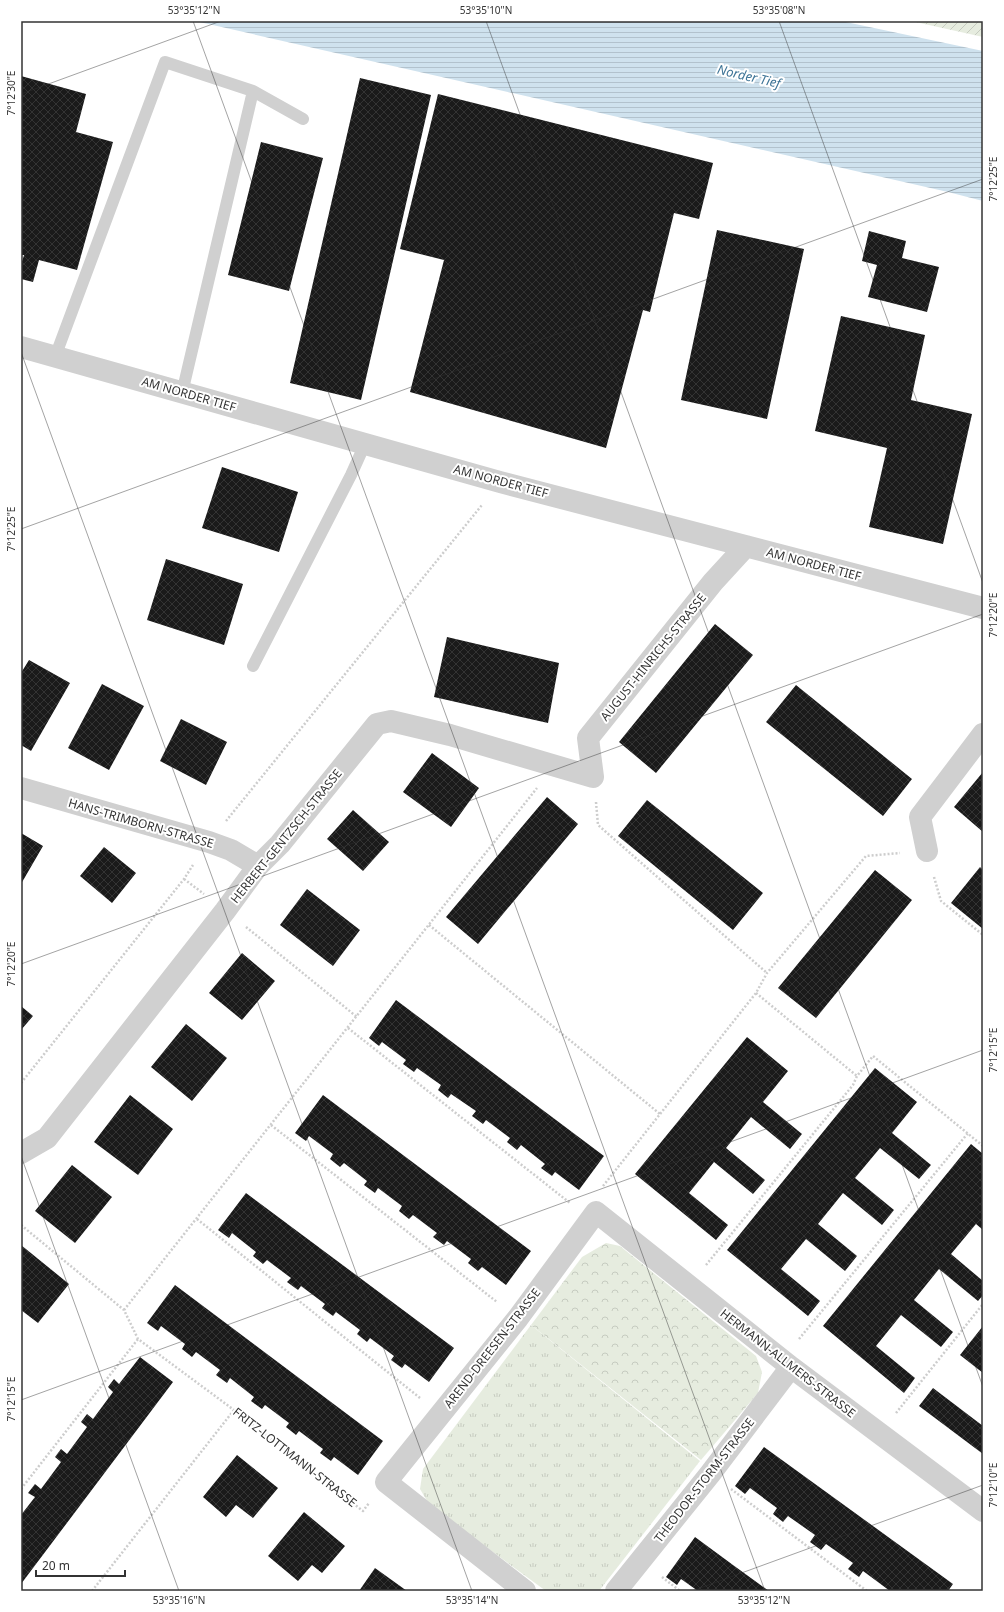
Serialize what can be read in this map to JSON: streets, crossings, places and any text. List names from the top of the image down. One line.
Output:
{"streets":{"street":["AM NORDER TIEF","AUGUST-HINRICHS-STRASSE","HANS-TRIMBORN-STRASSE","HERBERT-GENTZSCH-STRASSE","AREND-DREESEN-STRASSE","HERMANN-ALLMERS-STRASSE","THEODOR-STORM-STRASSE"],"path":["FRITZ-LOTTMANN-STRASSE"]},"crossings":[["AM NORDER TIEF","AUGUST-HINRICHS-STRASSE"],["AUGUST-HINRICHS-STRASSE","HERBERT-GENTZSCH-STRASSE"],["HANS-TRIMBORN-STRASSE","HERBERT-GENTZSCH-STRASSE"],["AREND-DREESEN-STRASSE","HERMANN-ALLMERS-STRASSE"],["AREND-DREESEN-STRASSE","FRITZ-LOTTMANN-STRASSE"],["HERMANN-ALLMERS-STRASSE","THEODOR-STORM-STRASSE"]],"water":["Norder Tief"],"scale_bar":"20 m","coordinates":["53°35'12\"N","53°35'10\"N","53°35'08\"N","7°12'30\"E","7°12'25\"E","7°12'20\"E","7°12'15\"E","7°12'10\"E","53°35'16\"N","53°35'14\"N"]}
